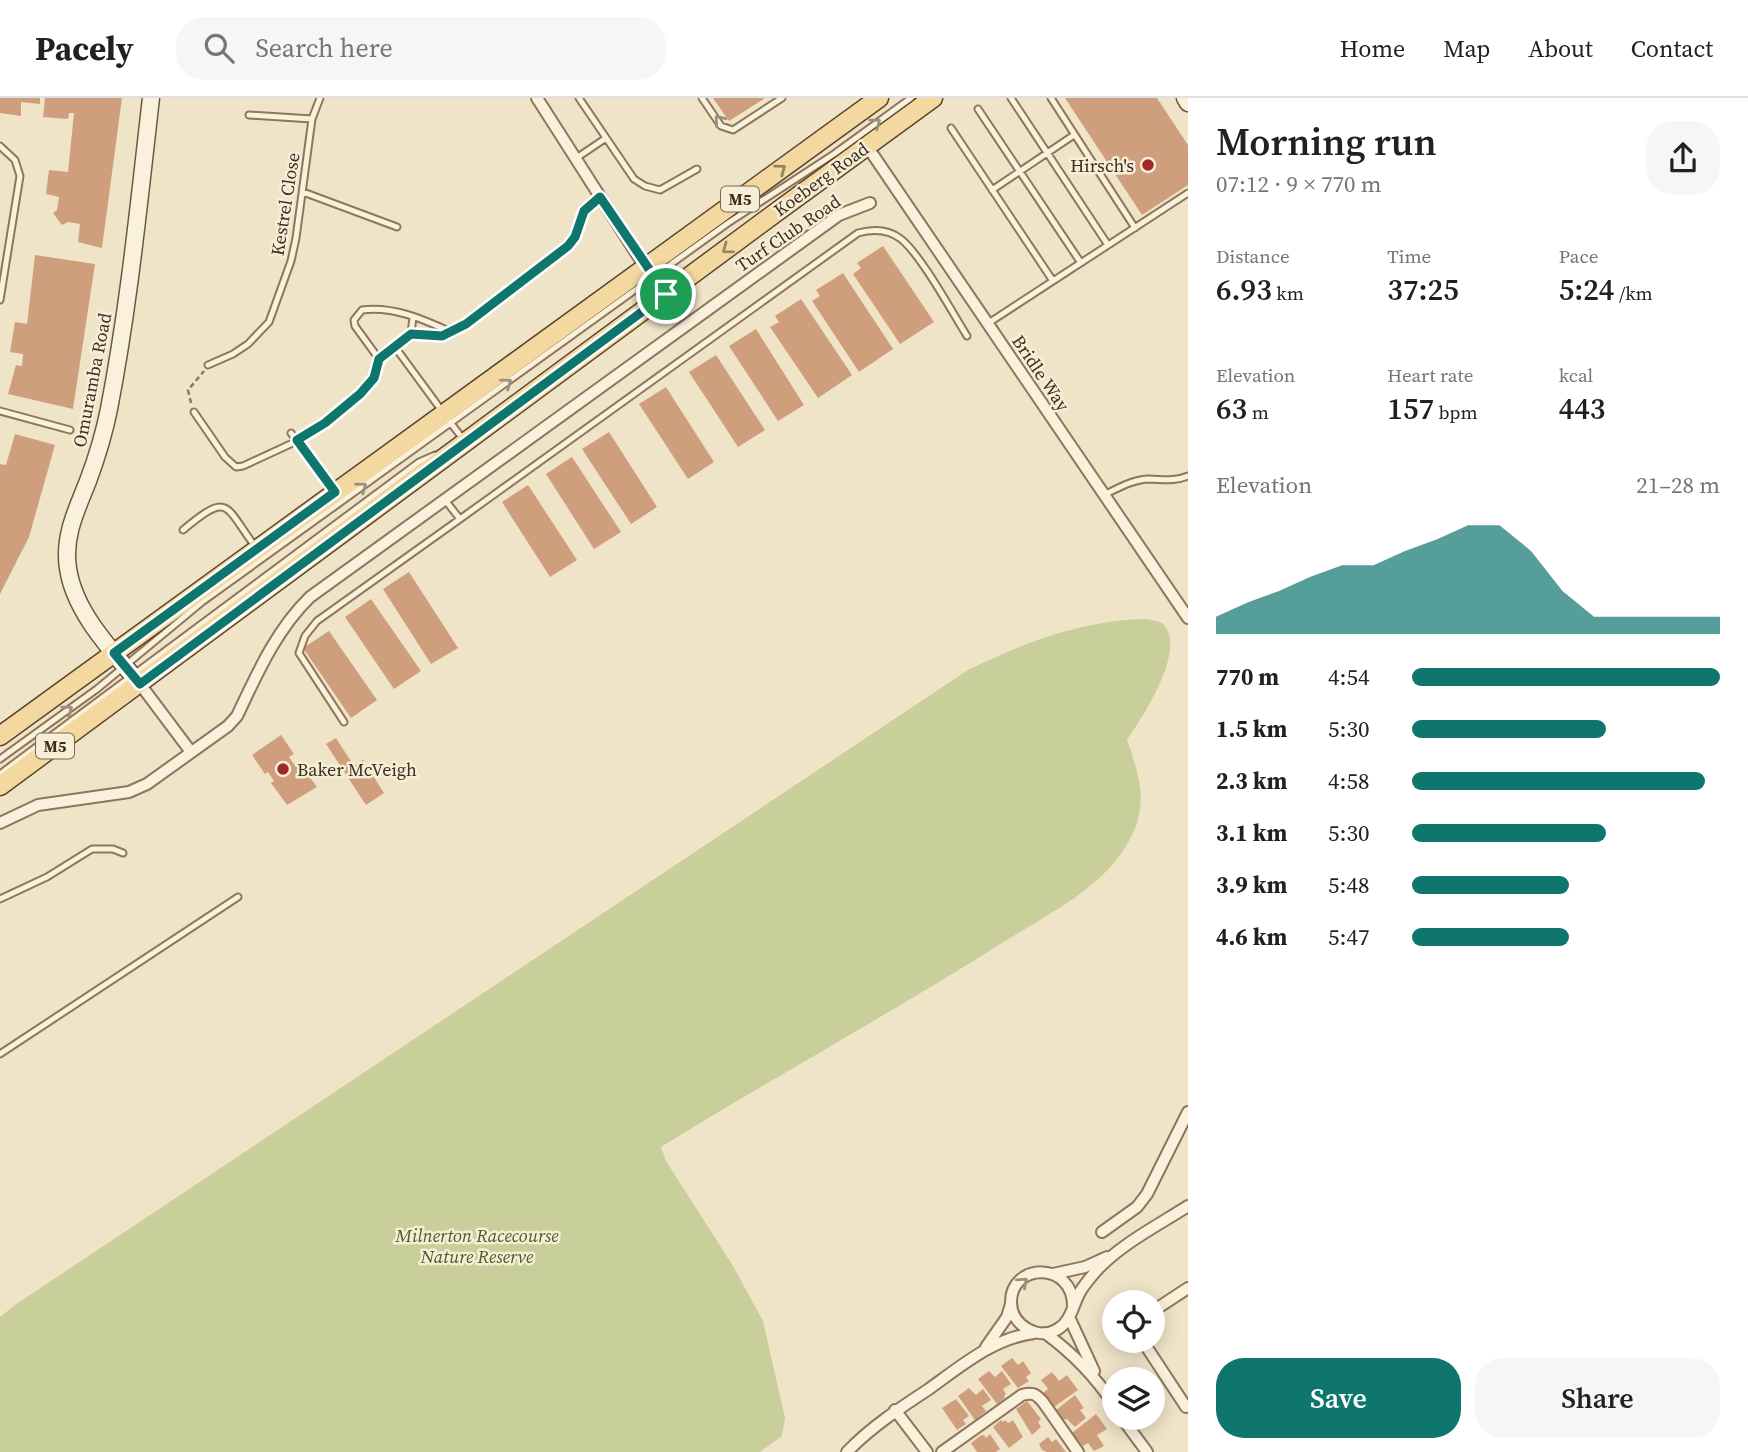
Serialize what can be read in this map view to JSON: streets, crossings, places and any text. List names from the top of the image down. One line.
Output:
{"streets":{"main road":["Koeberg Road","M5","Omuramba Road"],"street":["Turf Club Road","Bridle Way"],"lane":["Kestrel Close"]},"crossings":[["Koeberg Road","Bridle Way"],["Koeberg Road","Omuramba Road"]],"parks":["Milnerton Racecourse Nature Reserve"],"places":["Hirsch's","Baker McVeigh"],"page":{"header":"Pacely","search":"Search here","nav":["Home","Map","About","Contact"],"heading":["Morning run","07:12 · 9 × 770 m"],"stats":[["Distance","6.93 km"],["Time","37:25"],["Pace","5:24 /km"],["Elevation","63 m"],["Heart rate","157 bpm"],["kcal","443"]],"chart":["Elevation","21–28 m"],"list":[{"name":"770 m","note":"4:54"},{"name":"1.5 km","note":"5:30"},{"name":"2.3 km","note":"4:58"},{"name":"3.1 km","note":"5:30"},{"name":"3.9 km","note":"5:48"},{"name":"4.6 km","note":"5:47"}],"buttons":["Save","Share"]}}
